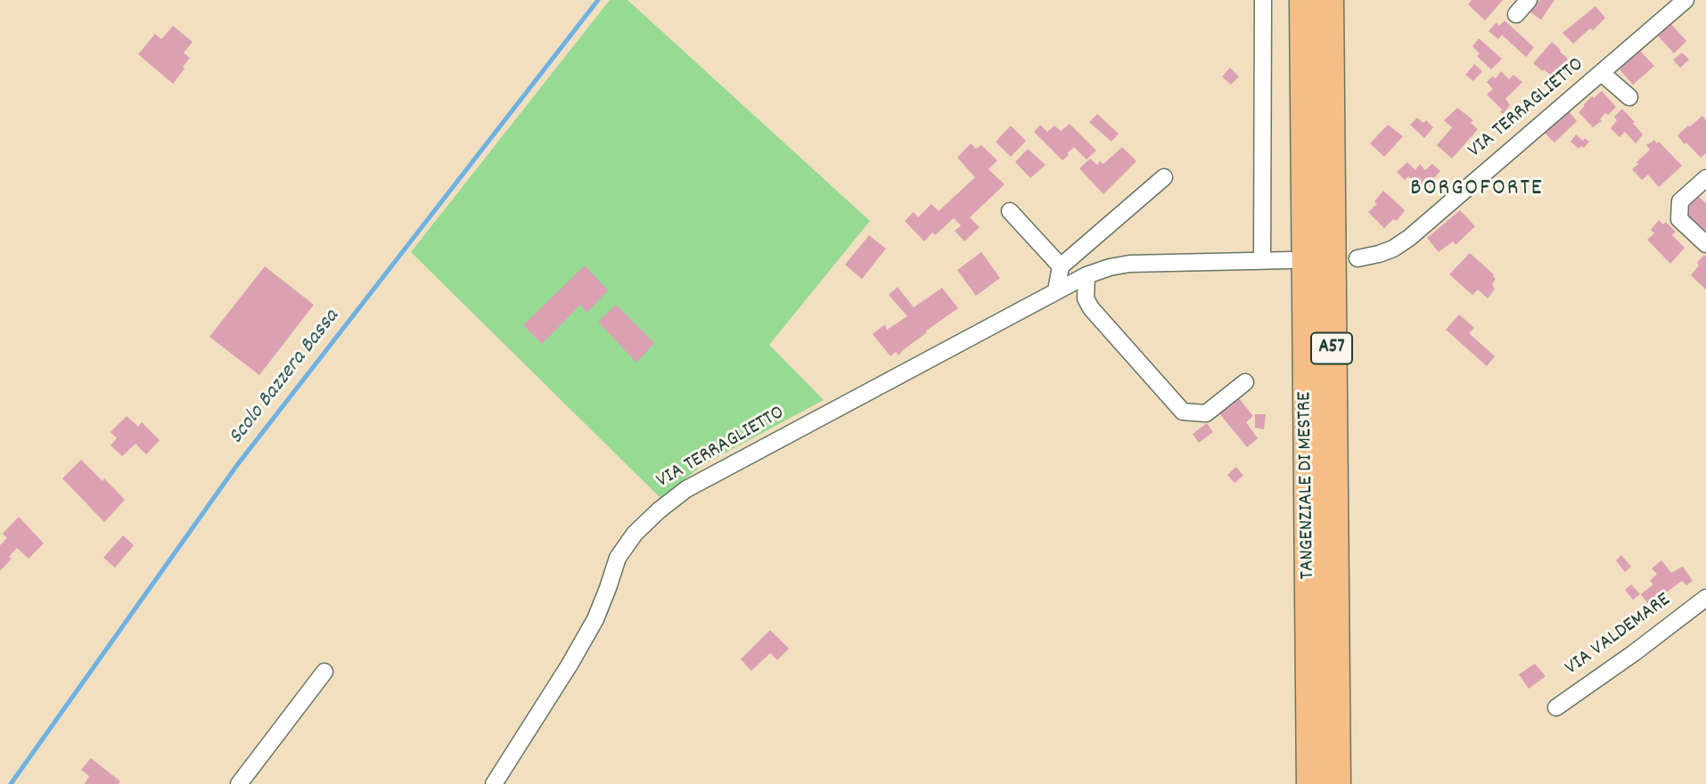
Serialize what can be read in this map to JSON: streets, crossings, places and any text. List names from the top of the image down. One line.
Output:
{"streets":{"highway":["A57","TANGENZIALE DI MESTRE"],"street":["VIA TERRAGLIETTO","VIA VALDEMARE"]},"districts":["BORGOFORTE"],"water":["Scolo Bazzera Bassa"]}
